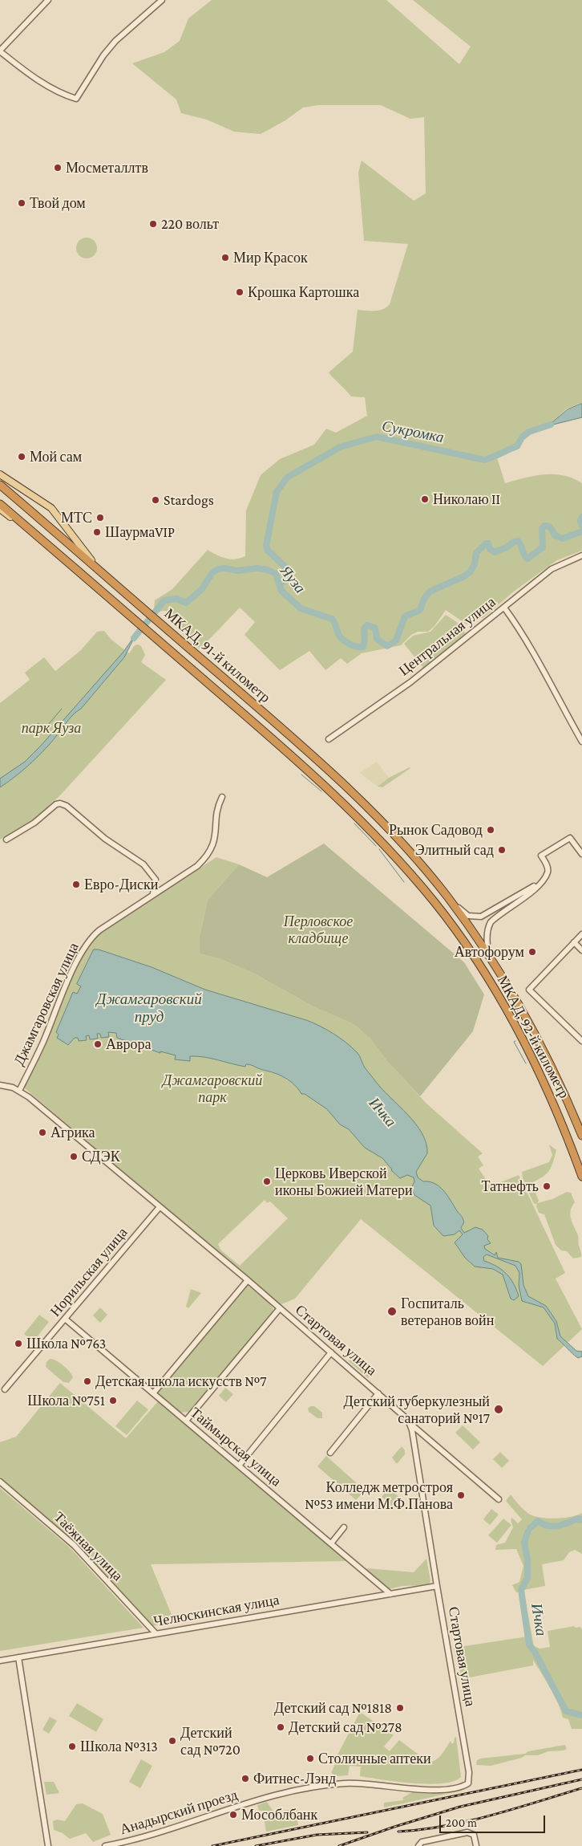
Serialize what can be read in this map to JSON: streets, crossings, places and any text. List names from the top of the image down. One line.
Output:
{"streets":{"highway":["МКАД, 91-й километр","МКАД, 92-й километр"],"street":["Центральная улица","Джамгаровская улица","Норильская улица","Стартовая улица","Таймырская улица","Таёжная улица","Челюскинская улица","Анадырский проезд"]},"crossings":[["МКАД, 91-й километр","МКАД, 92-й километр"],["Джамгаровская улица","Стартовая улица"],["Норильская улица","Стартовая улица"],["Норильская улица","Таймырская улица"],["Стартовая улица","Челюскинская улица"],["Стартовая улица","Анадырский проезд"],["Таймырская улица","Челюскинская улица"],["Таёжная улица","Челюскинская улица"]],"water":["Сукромка","Яуза","Джамгаровский пруд","Ичка"],"parks":["парк Яуза","Перловское кладбище","Джамгаровский парк"],"places":["Мосметаллтв","Твой дом","220 вольт","Мир Красок","Крошка Картошка","Мой сам","Николаю II","Stardogs","МТС","ШаурмаVIP","Рынок Садовод","Элитный сад","Евро-Диски","Автофорум","Аврора","Агрика","СДЭК","Церковь Иверской иконы Божией Матери","Татнефть","Госпиталь ветеранов войн","Школа №763","Детская школа искусств №7","Школа №751","Детский туберкулезный санаторий №17","Колледж метростроя №53 имени М.Ф.Панова","Детский сад №1818","Детский сад №278","Детский сад №720","Школа №313","Столичные аптеки","Фитнес-Лэнд","Мособлбанк"],"scale_bar":"200 m"}
